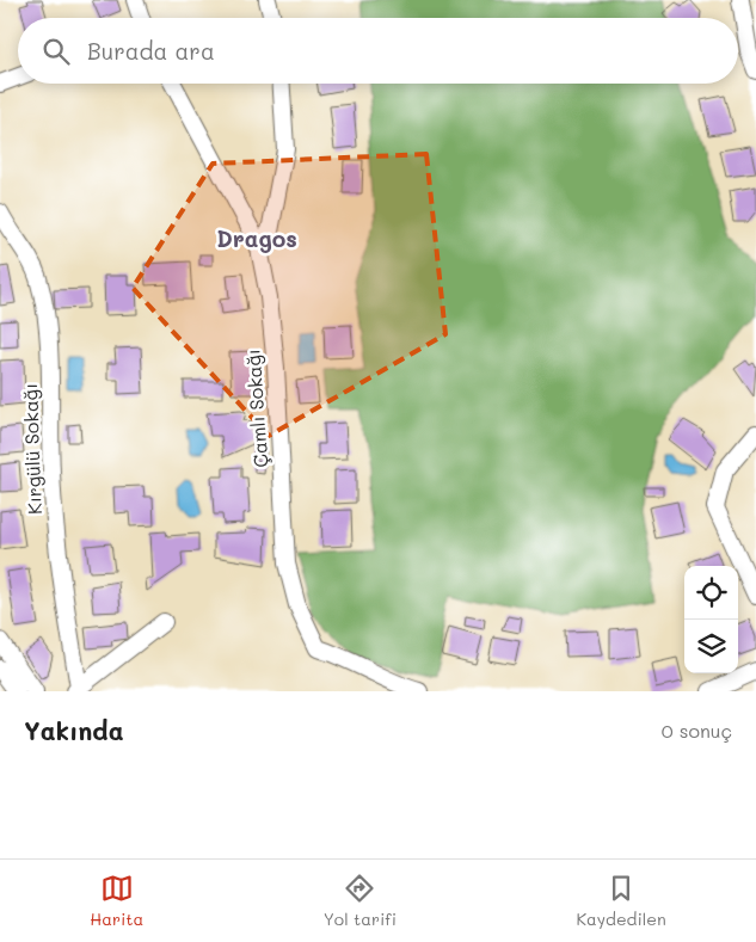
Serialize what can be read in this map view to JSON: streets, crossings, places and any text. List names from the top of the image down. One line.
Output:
{"streets":{"street":["Çamlı Sokağı","Kırgülü Sokağı"]},"districts":["Dragos"],"page":{"search":"Burada ara","heading":["Yakında","0 sonuç"],"nav":["Harita","Yol tarifi","Kaydedilen"]}}
